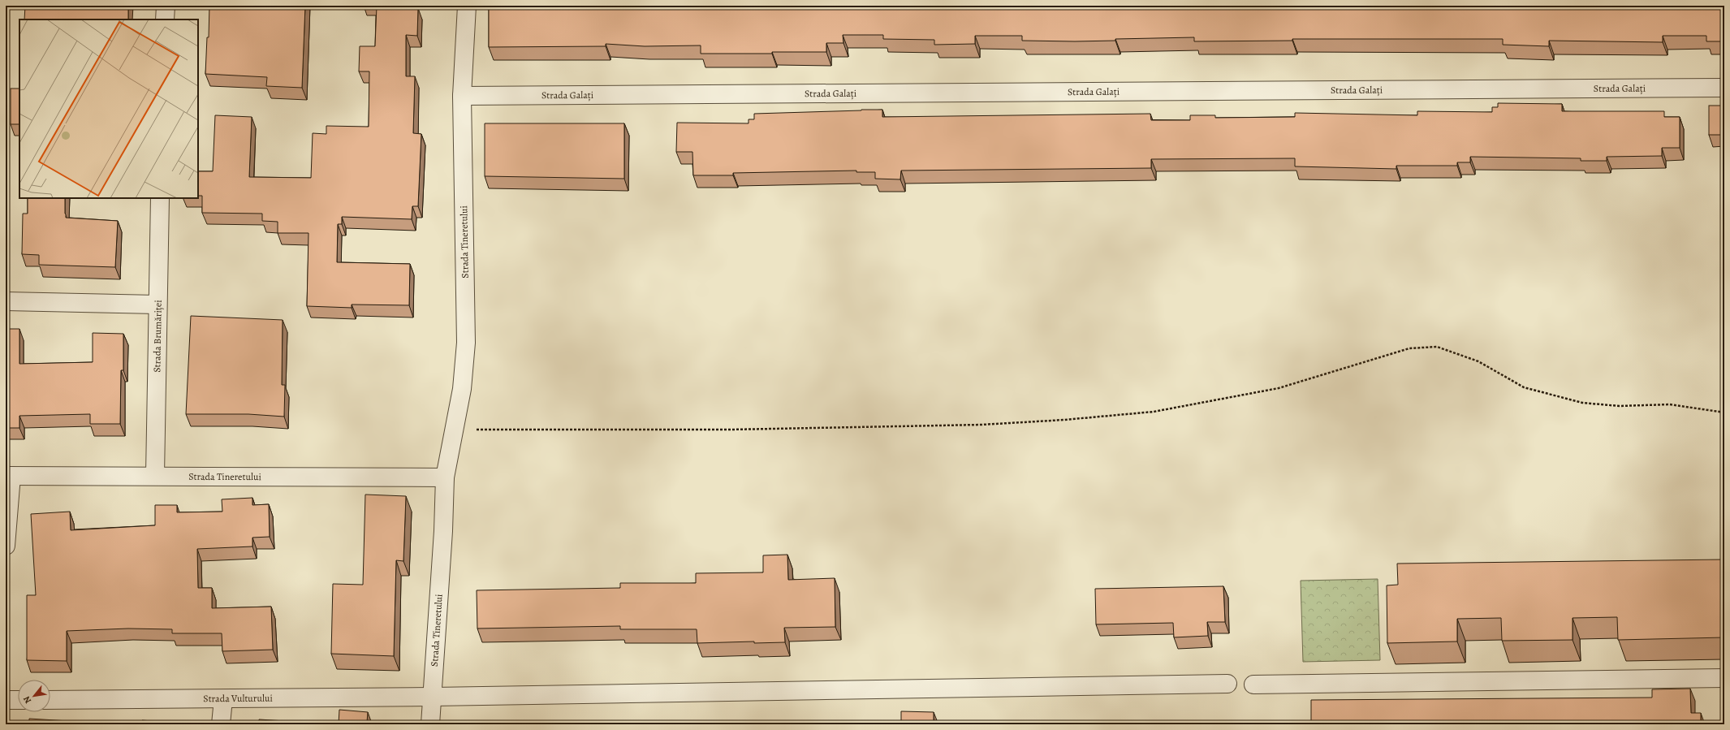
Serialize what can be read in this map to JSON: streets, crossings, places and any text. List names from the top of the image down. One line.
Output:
{"streets":{"street":["Strada Galați","Strada Tineretului","Strada Brumăriței","Strada Vulturului"]},"crossings":[["Strada Galați","Strada Tineretului"],["Strada Tineretului","Strada Brumăriței"],["Strada Tineretului","Strada Vulturului"]],"north":"bottom left"}
